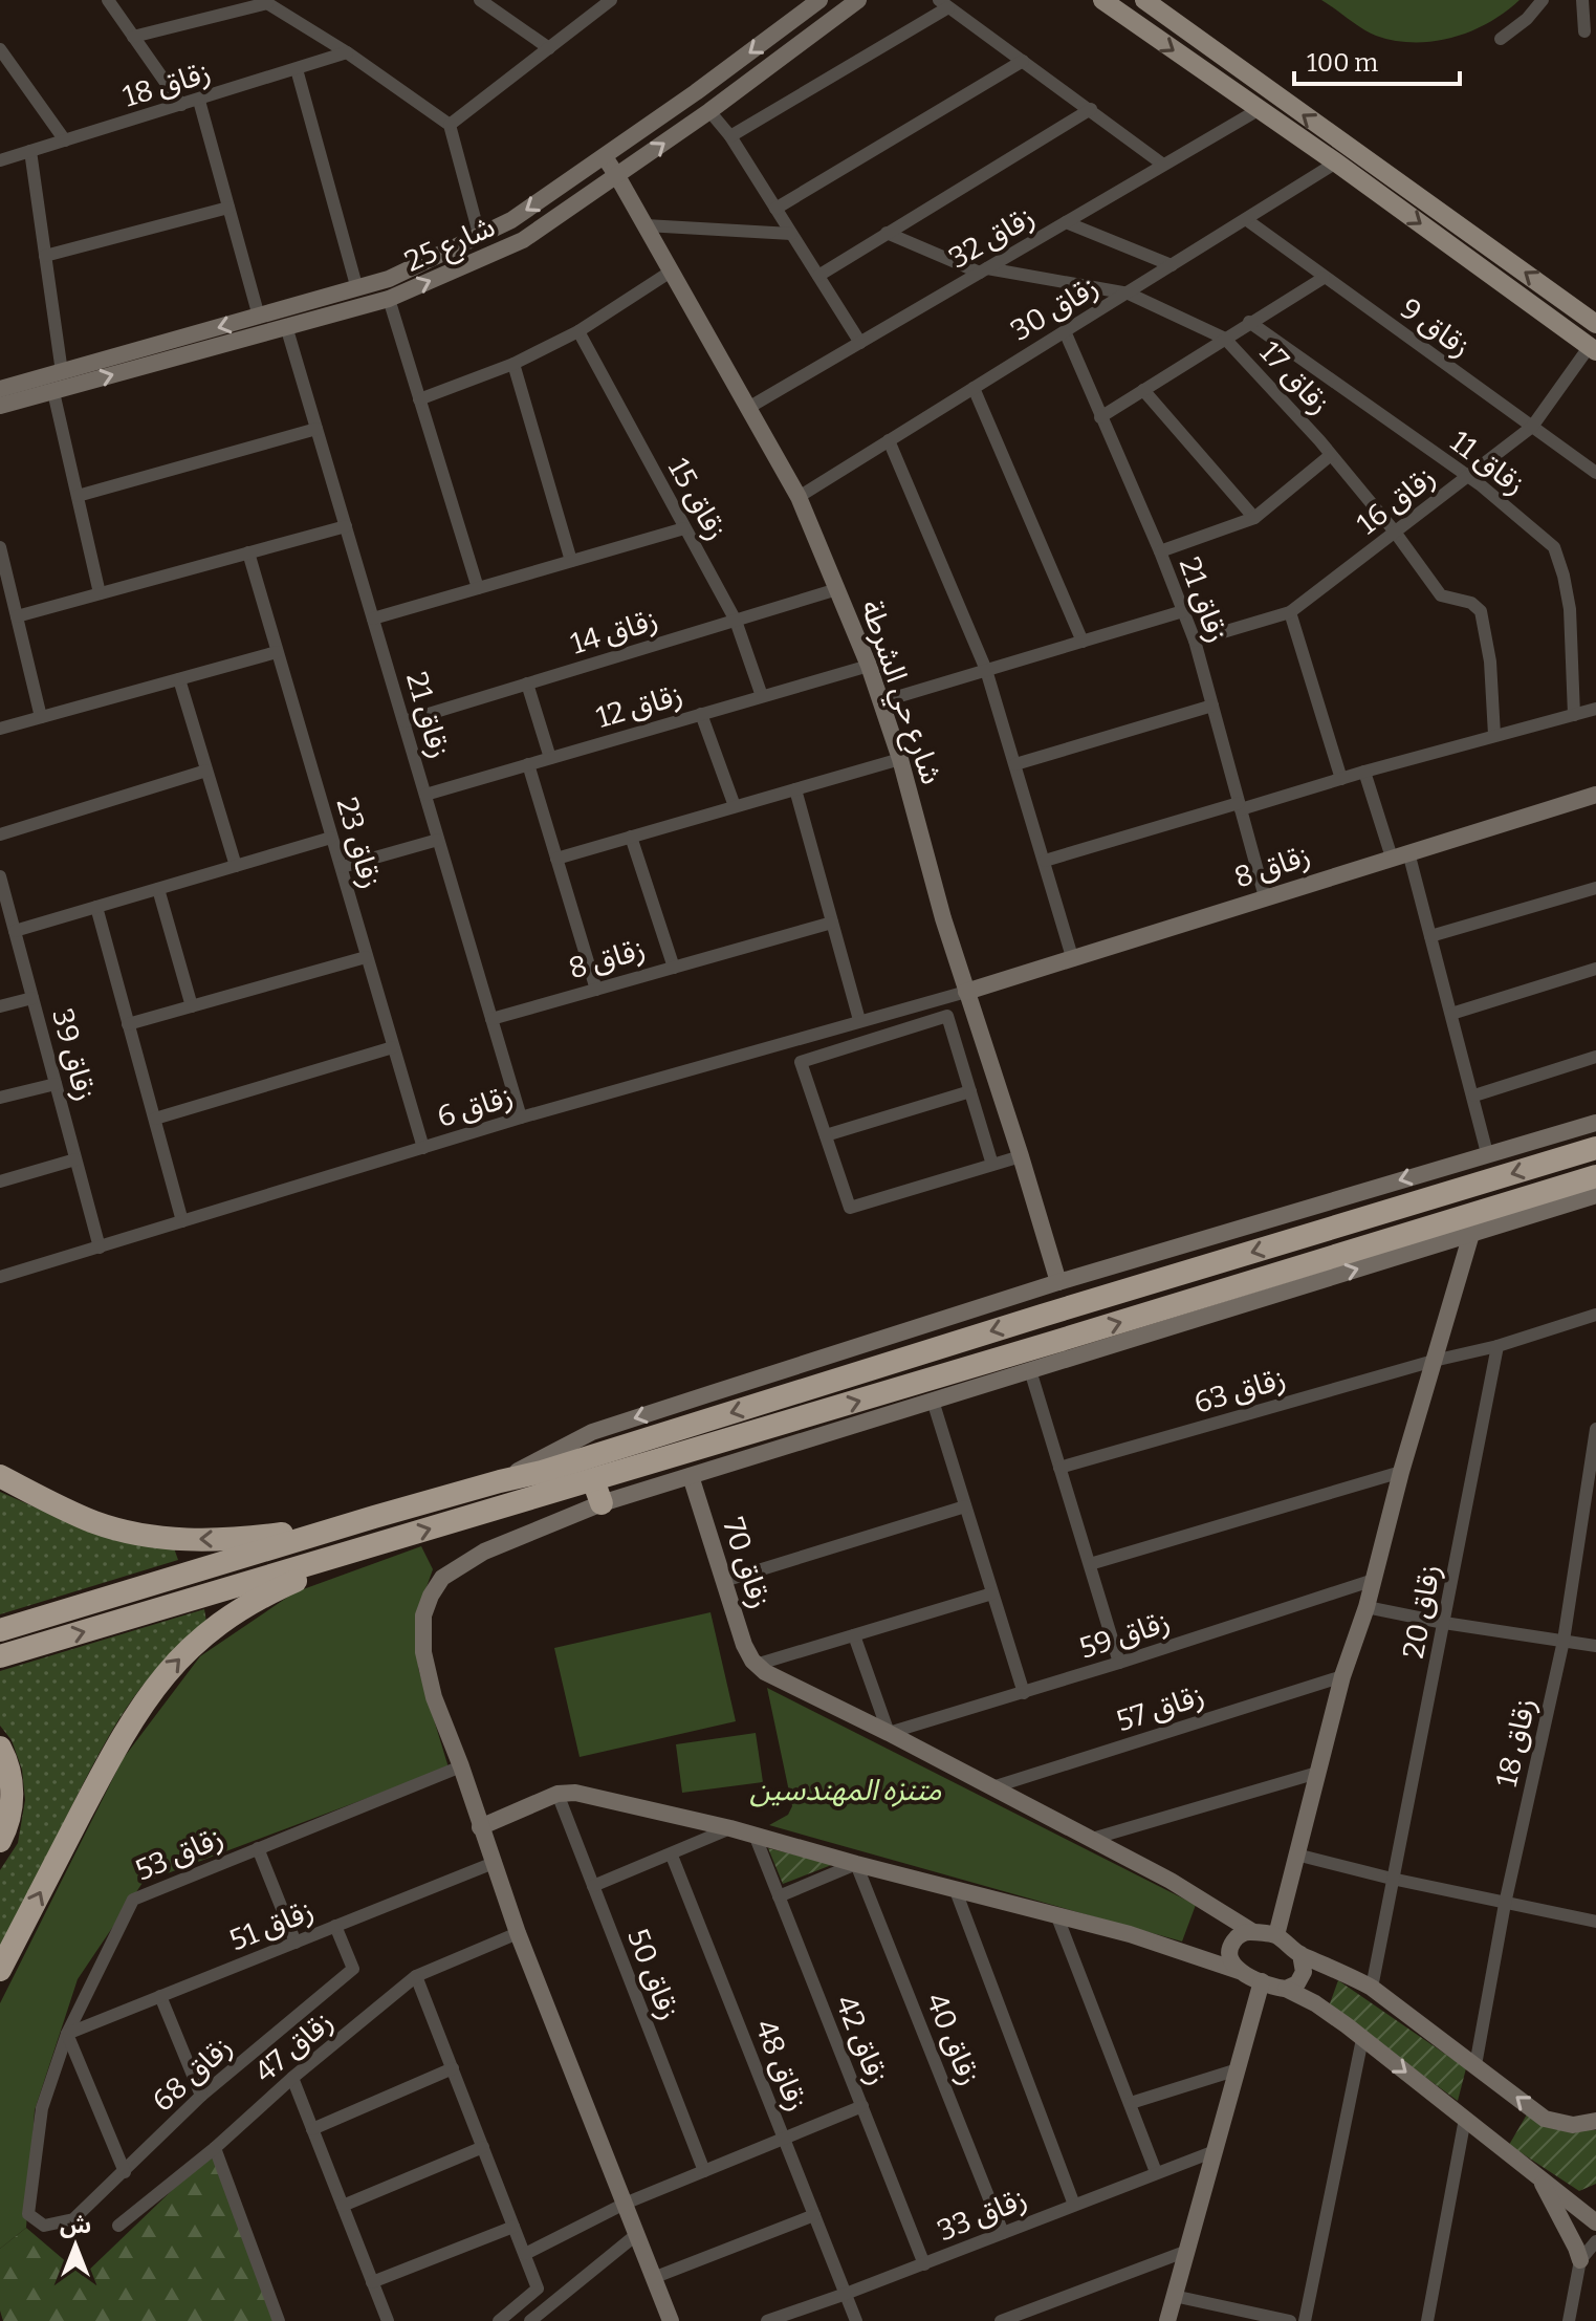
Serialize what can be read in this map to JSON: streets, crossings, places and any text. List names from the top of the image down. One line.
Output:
{"streets":{"street":["زقاق 18","زقاق 32","شارع 25","زقاق 30","زقاق 9","زقاق 17","زقاق 11","زقاق 15","زقاق 16","زقاق 21","زقاق 14","شارع حي الشرطة","زقاق 12","زقاق 23","زقاق 8","زقاق 39","زقاق 6","زقاق 63","زقاق 70","زقاق 20","زقاق 59","زقاق 57","زقاق 53","زقاق 51","زقاق 50","زقاق 40","زقاق 42","زقاق 47","زقاق 48","زقاق 68","زقاق 33"]},"crossings":[["زقاق 32","زقاق 17"],["زقاق 32","شارع حي الشرطة"],["شارع 25","زقاق 21"],["شارع 25","شارع حي الشرطة"],["زقاق 30","زقاق 9"],["زقاق 30","زقاق 17"],["زقاق 30","زقاق 21"],["زقاق 30","شارع حي الشرطة"],["زقاق 9","زقاق 16"],["زقاق 17","زقاق 16"],["زقاق 11","زقاق 16"],["زقاق 15","زقاق 14"],["زقاق 15","زقاق 12"],["زقاق 16","زقاق 21"],["زقاق 21","زقاق 14"],["زقاق 21","زقاق 12"],["زقاق 21","زقاق 8"],["زقاق 21","زقاق 6"],["زقاق 14","شارع حي الشرطة"],["شارع حي الشرطة","زقاق 12"],["شارع حي الشرطة","زقاق 8"],["شارع حي الشرطة","زقاق 6"],["زقاق 23","زقاق 6"],["زقاق 8","زقاق 6"],["زقاق 39","زقاق 6"],["زقاق 63","زقاق 20"],["زقاق 53","زقاق 51"],["زقاق 53","زقاق 68"],["زقاق 51","زقاق 68"],["زقاق 40","زقاق 33"],["زقاق 42","زقاق 33"],["زقاق 48","زقاق 33"]],"parks":["متنزه المهندسين"],"scale_bar":"100 m","north":"top"}
